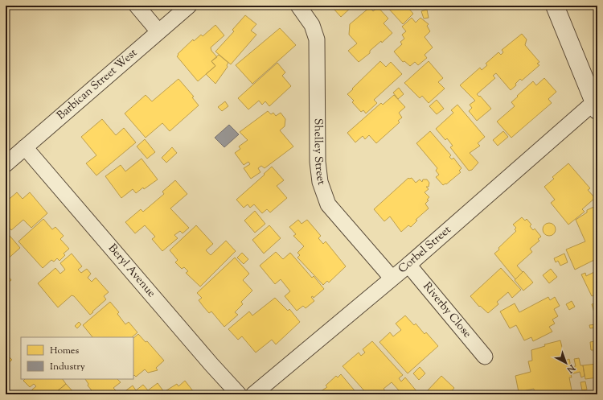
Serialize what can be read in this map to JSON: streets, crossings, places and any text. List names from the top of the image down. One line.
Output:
{"streets":{"street":["Barbican Street West","Shelley Street","Corbel Street","Beryl Avenue","Riverby Close"]},"crossings":[["Barbican Street West","Beryl Avenue"],["Shelley Street","Corbel Street"],["Corbel Street","Riverby Close"]],"legend":["Homes","Industry"],"north":"bottom right"}
